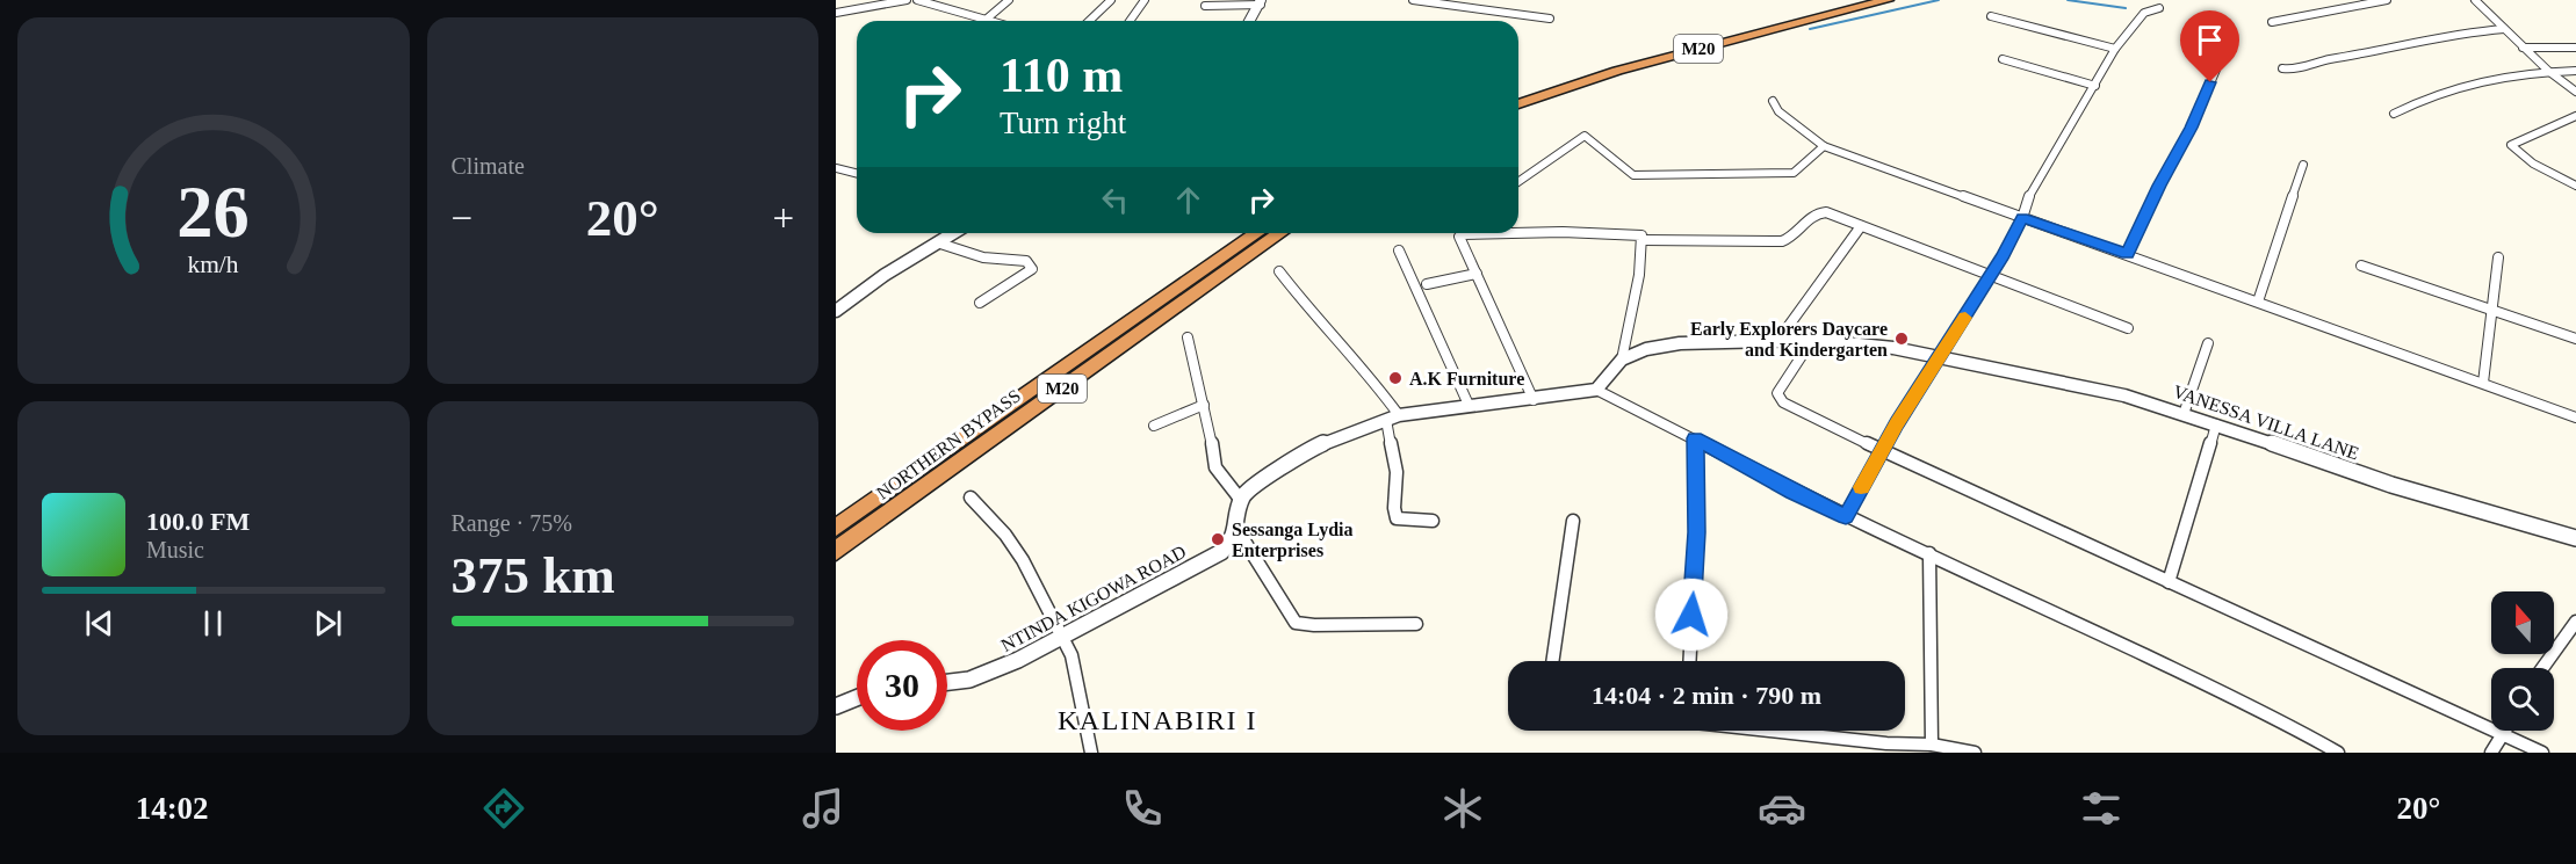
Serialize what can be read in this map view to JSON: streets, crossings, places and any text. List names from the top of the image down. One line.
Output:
{"streets":{"highway":["M20","NORTHERN BYPASS"],"street":["VANESSA VILLA LANE","NTINDA KIGOWA ROAD"]},"districts":["KALINABIRI I"],"places":["Early Explorers Daycare and Kindergarten","A.K Furniture","Sessanga Lydia Enterprises"],"north":"top","page":{"tile":["Climate",["Range · 75%","375 km"]],"turn":["110 m","Turn right"],"heat":["−","20°","+"],"song":["100.0 FM","Music"],"limit":"30","trip":"14:04 · 2 min · 790 m","tabs":["14:02","20°"],"gauge":["26","km/h"]}}
